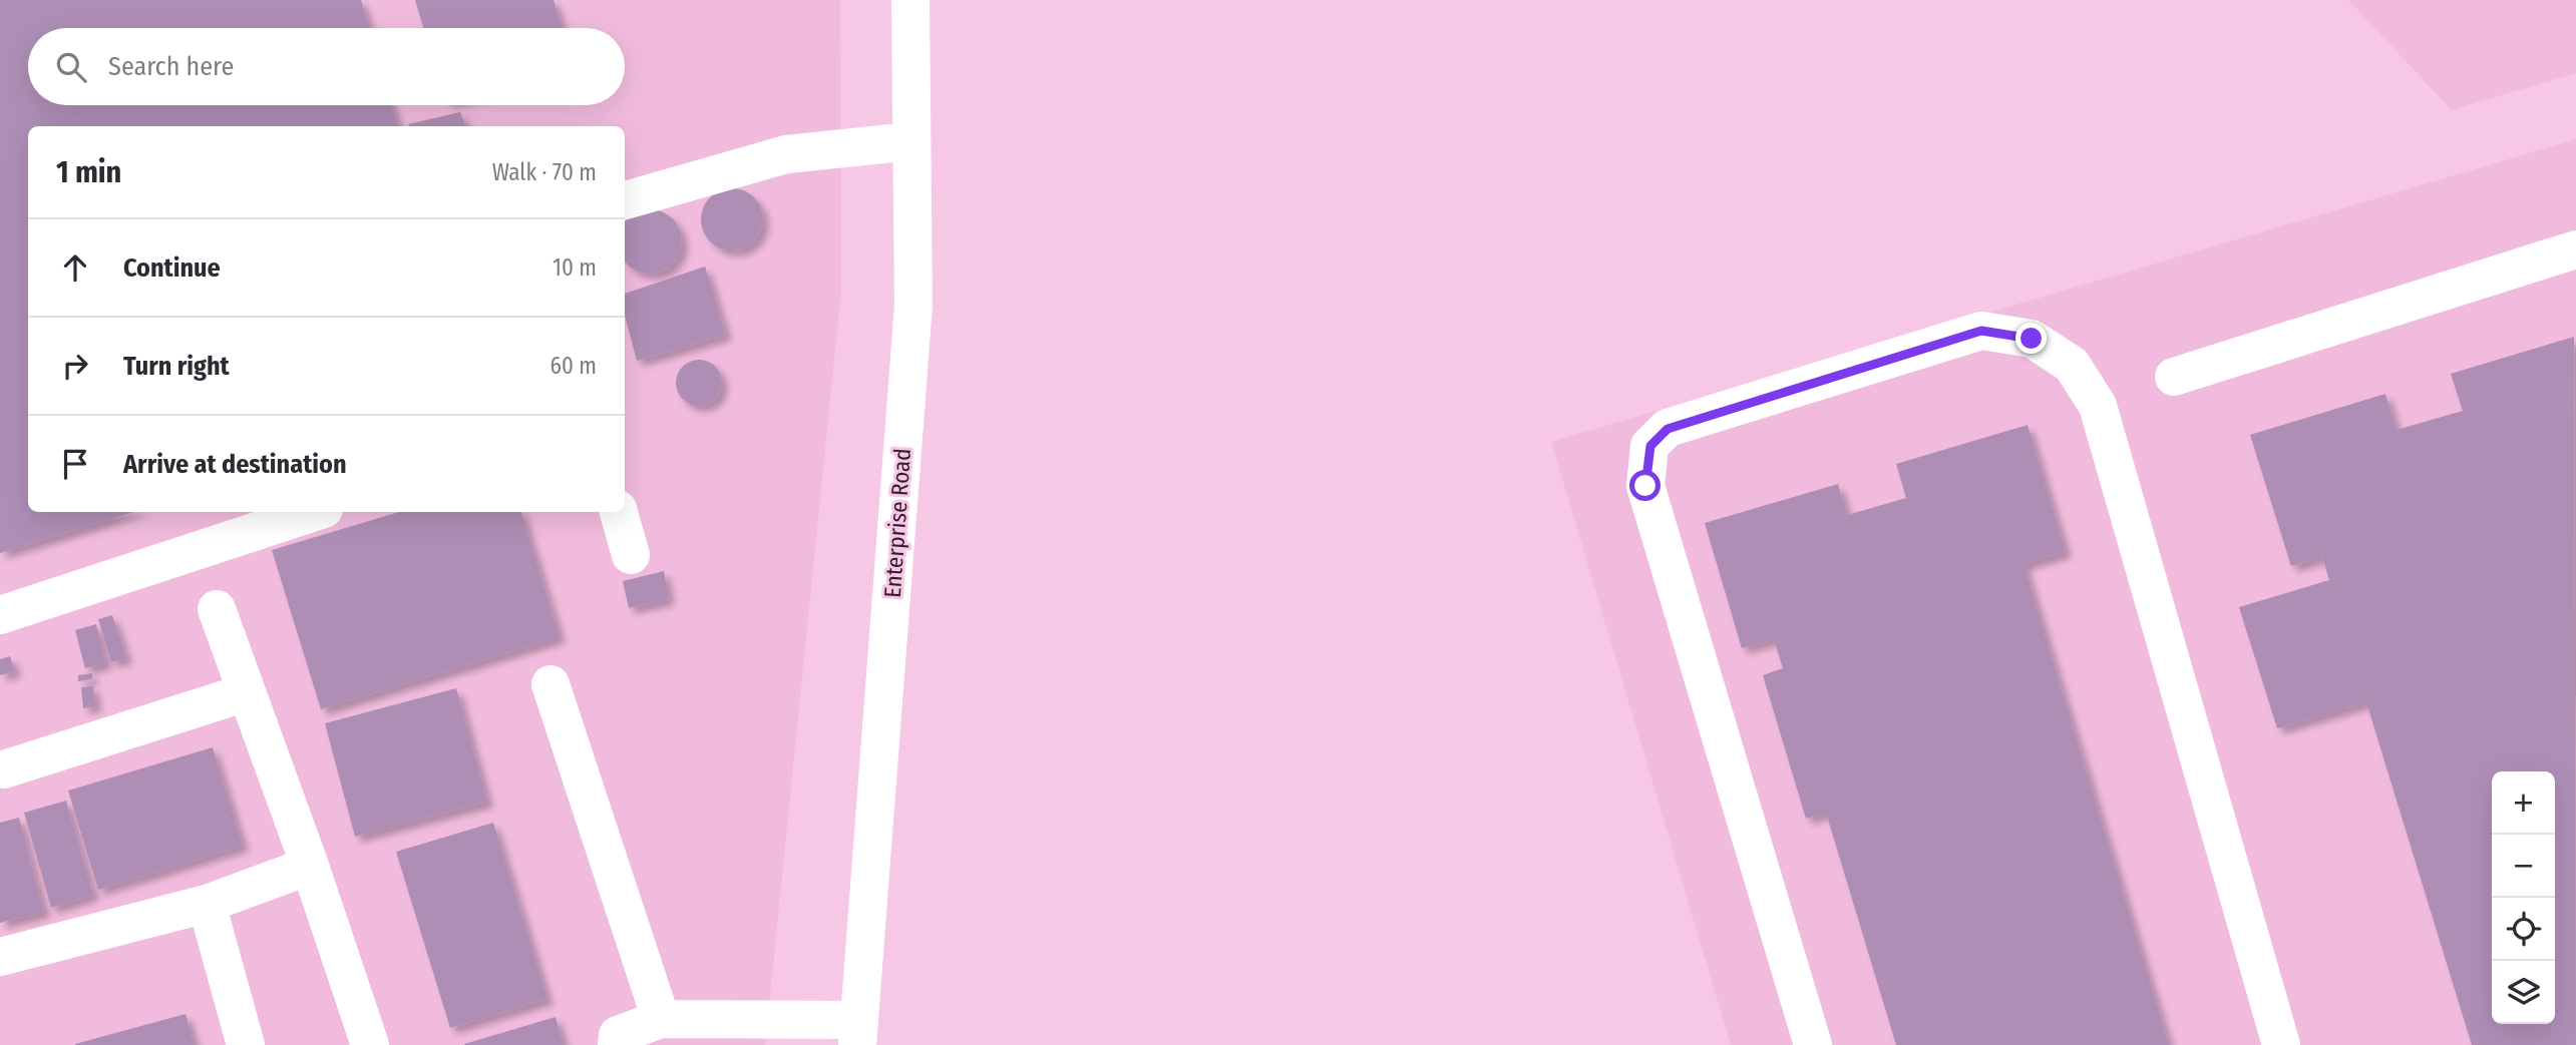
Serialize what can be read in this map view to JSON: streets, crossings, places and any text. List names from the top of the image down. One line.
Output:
{"streets":{"main road":["Enterprise Road"]},"page":{"search":"Search here","heading":["1 min","Walk · 70 m"],"list":[["Continue","10 m"],["Turn right","60 m"],"Arrive at destination"],"map_buttons":["+","−"]}}
